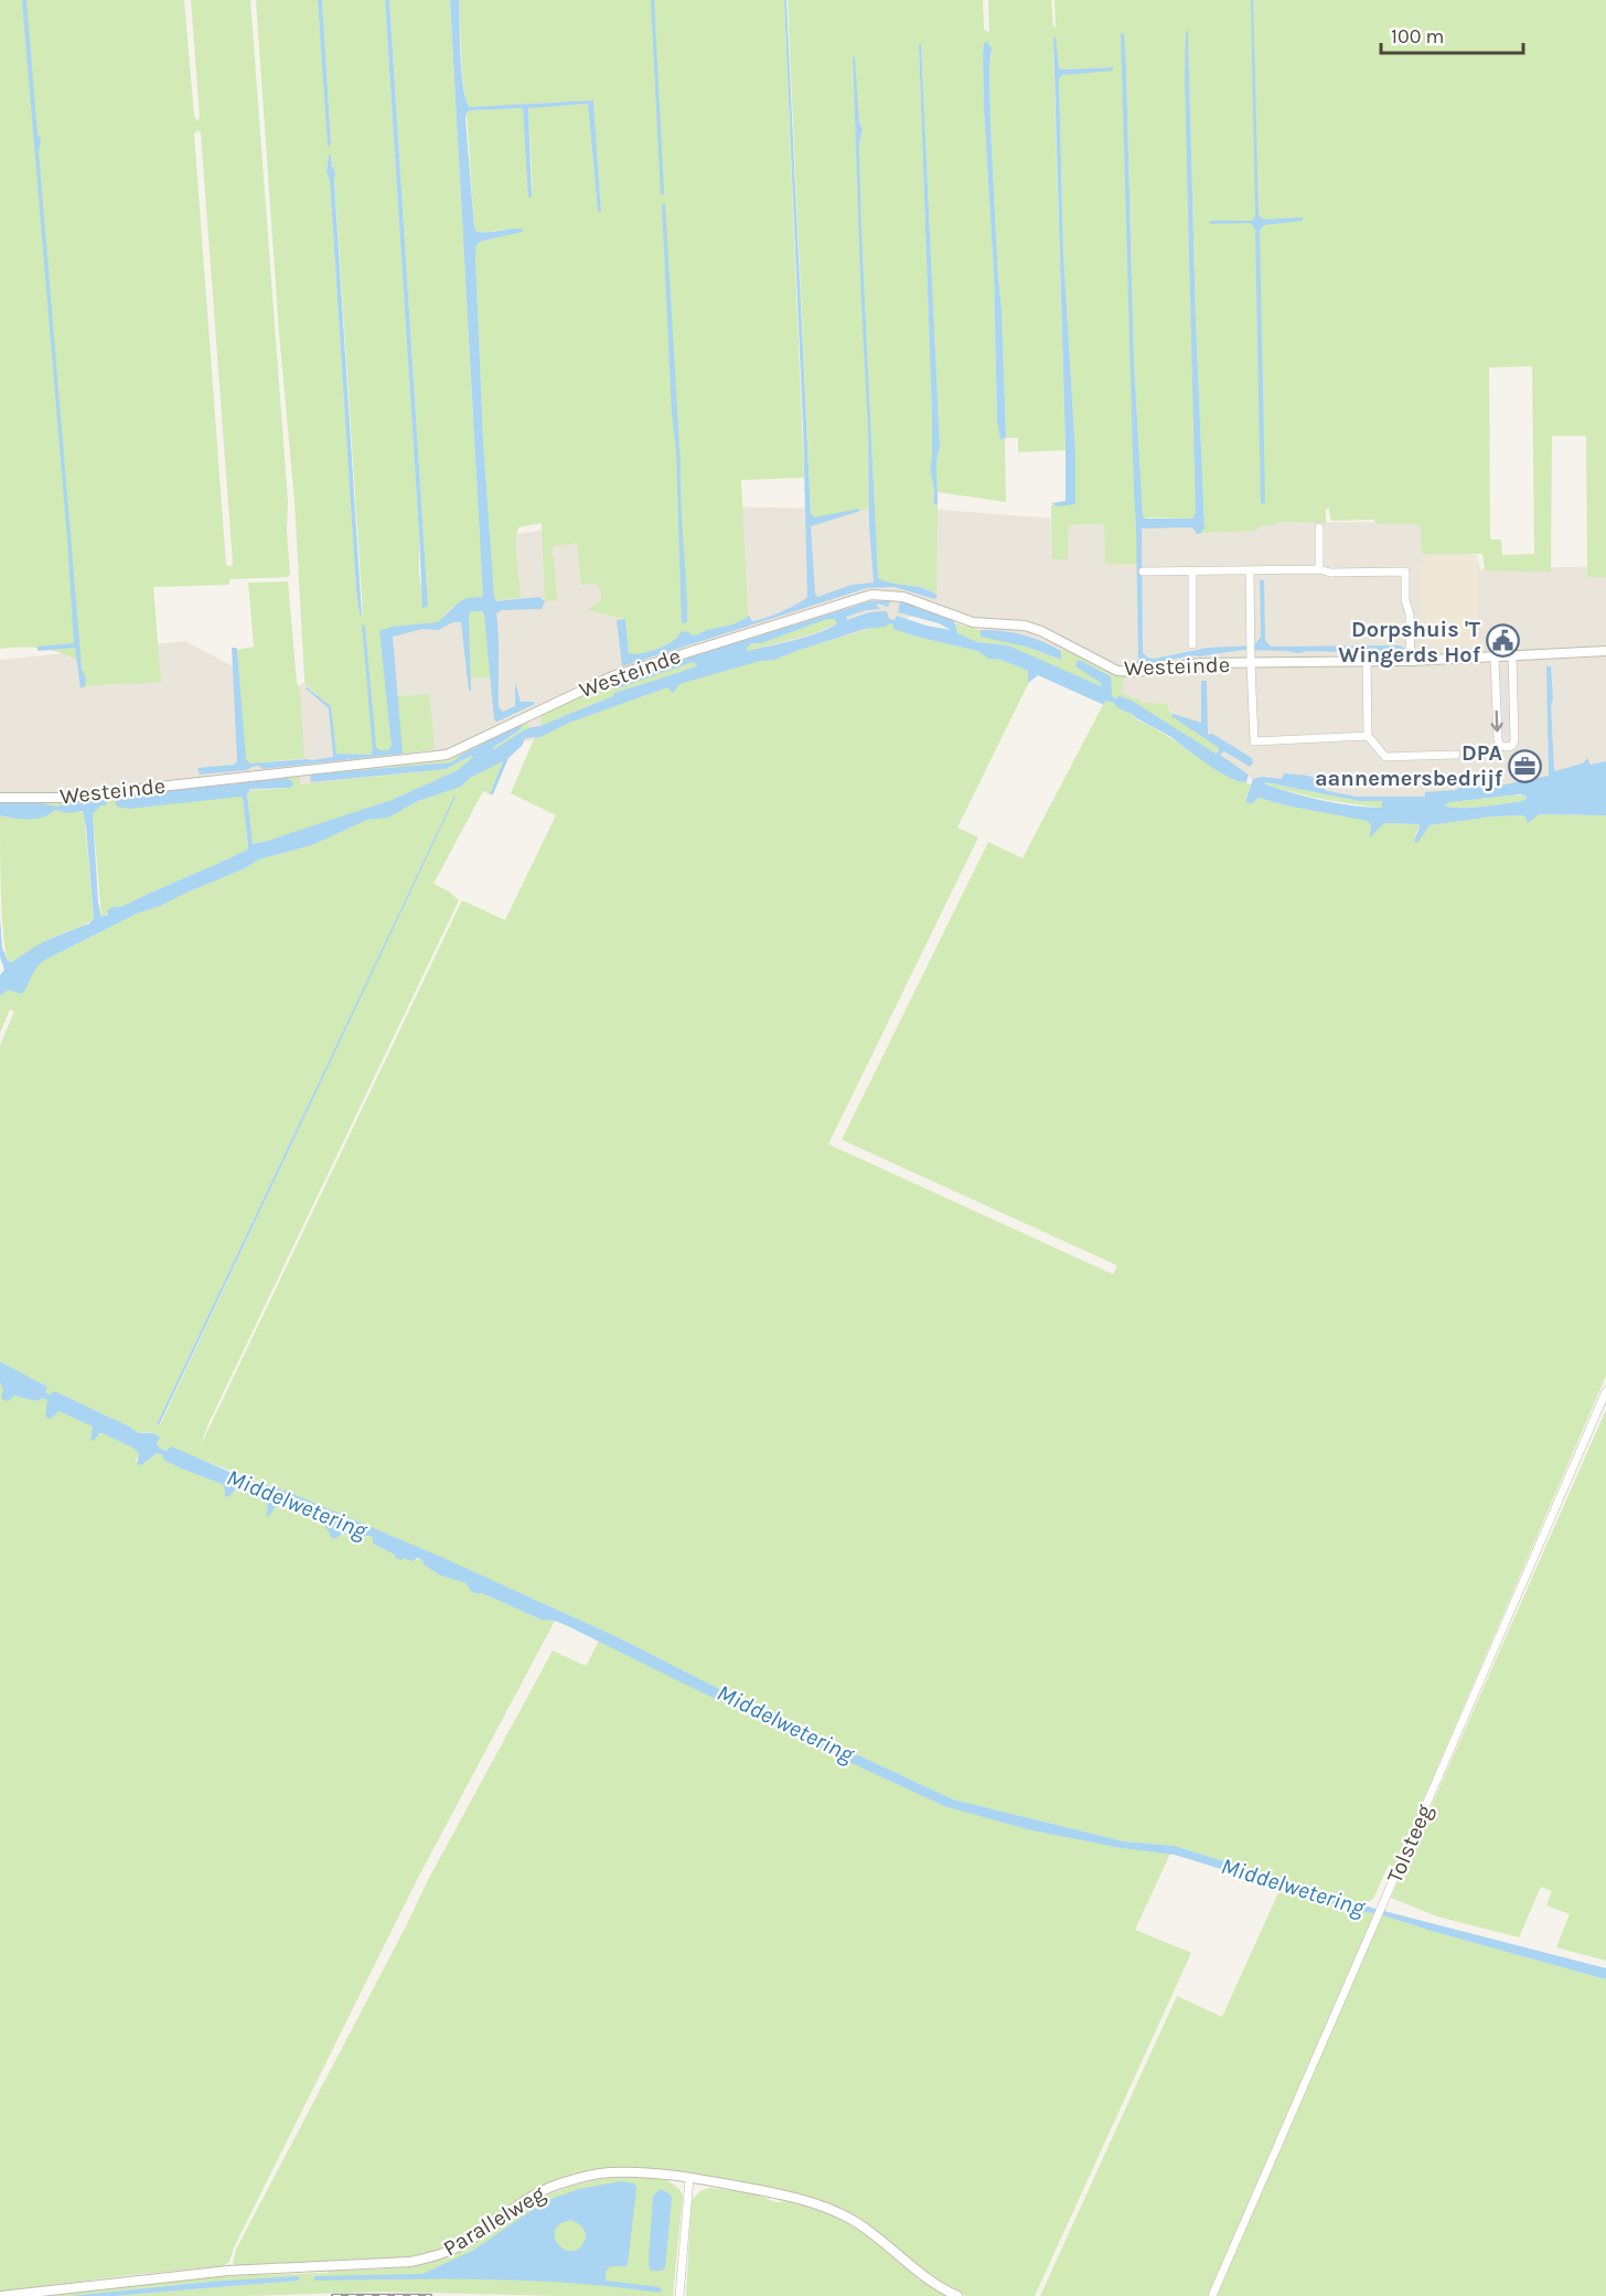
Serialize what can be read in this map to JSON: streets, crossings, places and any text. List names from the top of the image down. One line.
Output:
{"streets":{"street":["Westeinde","Tolsteeg","Parallelweg"]},"water":["Middelwetering"],"places":{"public building":["Dorpshuis 'T Wingerds Hof"],"office":["DPA aannemersbedrijf"]},"scale_bar":"100 m"}
